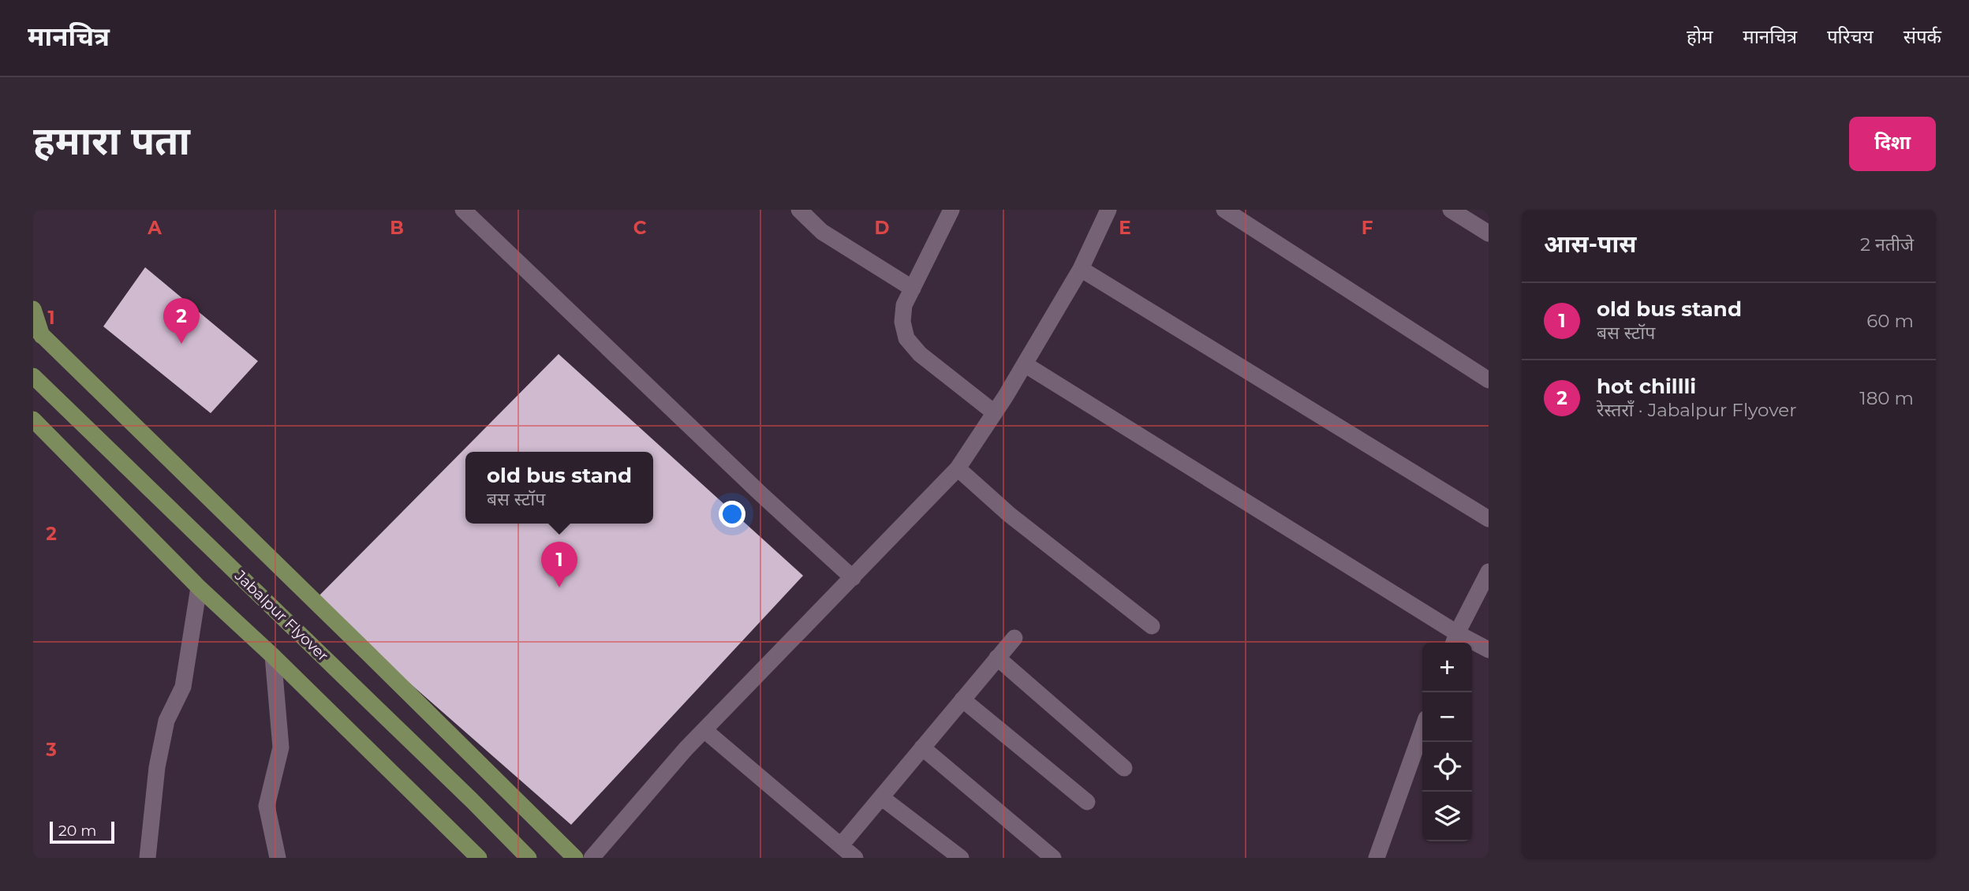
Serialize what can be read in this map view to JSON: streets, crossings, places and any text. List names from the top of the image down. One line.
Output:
{"streets":{"main road":["Jabalpur Flyover"]},"scale_bar":"20 m","page":{"header":"मानचित्र","nav":["होम","मानचित्र","परिचय","संपर्क"],"buttons":"दिशा","title":"हमारा पता","heading":["आस-पास","2 नतीजे"],"list":[{"mark":"1","name":"old bus stand","note":"बस स्टॉप","value":"60 m"},{"mark":"2","name":"hot chillli","note":"रेस्तराँ · Jabalpur Flyover","value":"180 m"}],"pins":["2","1"],"popup":["old bus stand","बस स्टॉप"],"map_buttons":["+","−"],"scale":"20 m"},"grid":{"columns":["A","B","C","D","E","F"],"rows":["1","2","3"]}}
